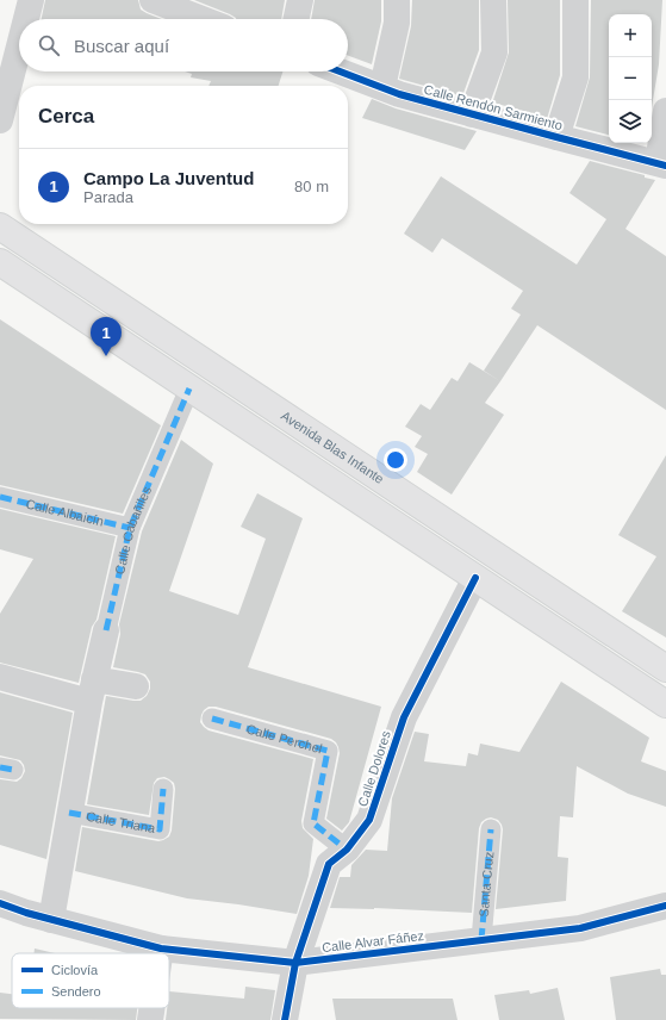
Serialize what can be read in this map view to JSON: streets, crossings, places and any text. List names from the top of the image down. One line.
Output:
{"streets":{"main road":["Avenida Blas Infante"],"street":["Calle Rendón Sarmiento","Calle Albaicín","Calle Cabañiles","Calle Perchel","Calle Dolores","Calle Triana","Santa Cruz","Calle Alvar Fáñez"]},"crossings":[["Calle Albaicín","Calle Cabañiles"],["Calle Cabañiles","Calle Triana"],["Calle Cabañiles","Calle Alvar Fáñez"],["Calle Perchel","Calle Dolores"],["Calle Dolores","Calle Alvar Fáñez"],["Santa Cruz","Calle Alvar Fáñez"]],"legend":["Ciclovía","Sendero"],"page":{"map_buttons":["+","−"],"search":"Buscar aquí","heading":"Cerca","list":[{"mark":"1","name":"Campo La Juventud","note":"Parada","value":"80 m"}],"pins":"1"}}
